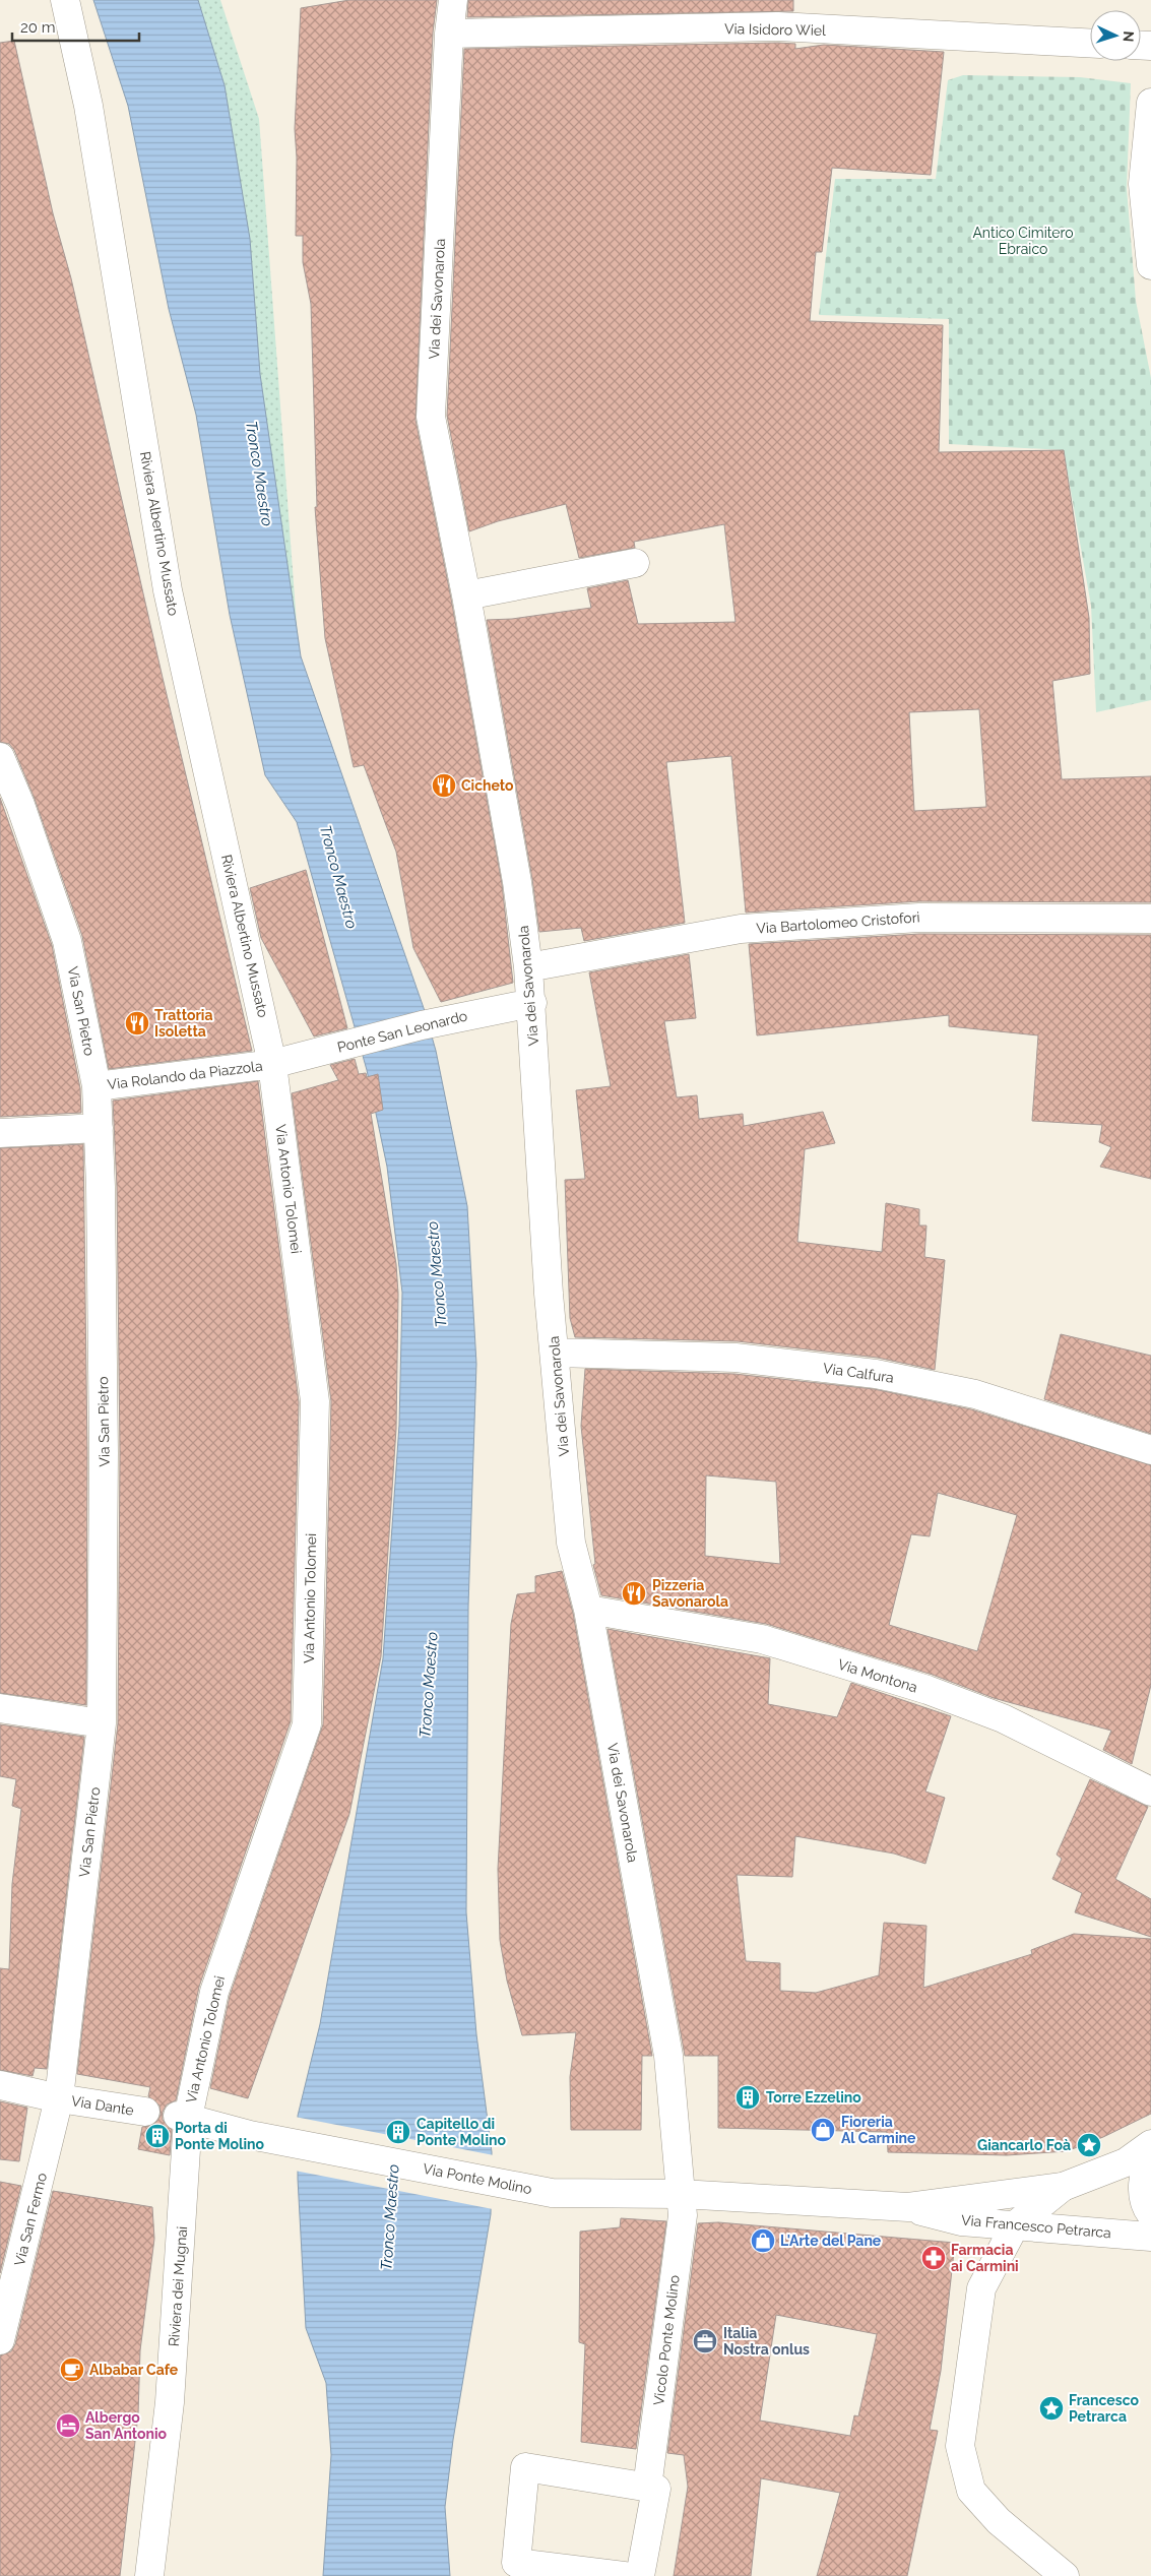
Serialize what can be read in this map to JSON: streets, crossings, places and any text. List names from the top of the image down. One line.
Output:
{"streets":{"street":["Via Isidoro Wiel","Via dei Savonarola","Riviera Albertino Mussato","Via Bartolomeo Cristofori","Via San Pietro","Ponte San Leonardo","Via Rolando da Piazzola","Via Antonio Tolomei","Via Calfura","Via Montona","Via Dante","Via Ponte Molino","Via San Fermo","Via Francesco Petrarca","Riviera dei Mugnai","Vicolo Ponte Molino"]},"crossings":[["Via Isidoro Wiel","Via dei Savonarola"],["Via dei Savonarola","Via Bartolomeo Cristofori"],["Via dei Savonarola","Ponte San Leonardo"],["Via dei Savonarola","Via Calfura"],["Via dei Savonarola","Via Montona"],["Via dei Savonarola","Via Ponte Molino"],["Via dei Savonarola","Via Francesco Petrarca"],["Via dei Savonarola","Vicolo Ponte Molino"],["Riviera Albertino Mussato","Ponte San Leonardo"],["Riviera Albertino Mussato","Via Rolando da Piazzola"],["Riviera Albertino Mussato","Via Antonio Tolomei"],["Via San Pietro","Via Rolando da Piazzola"],["Via San Pietro","Via Dante"],["Via San Pietro","Via San Fermo"],["Ponte San Leonardo","Via Rolando da Piazzola"],["Ponte San Leonardo","Via Antonio Tolomei"],["Via Rolando da Piazzola","Via Antonio Tolomei"],["Via Antonio Tolomei","Via Ponte Molino"],["Via Antonio Tolomei","Riviera dei Mugnai"],["Via Dante","Via San Fermo"],["Via Ponte Molino","Via Francesco Petrarca"],["Via Ponte Molino","Riviera dei Mugnai"],["Via Ponte Molino","Vicolo Ponte Molino"],["Via Francesco Petrarca","Vicolo Ponte Molino"]],"water":["Tronco Maestro"],"parks":["Antico Cimitero Ebraico"],"places":{"restaurant":["Cicheto","Trattoria Isoletta","Pizzeria Savonarola"],"building":["Torre Ezzelino","Capitello di Ponte Molino","Porta di Ponte Molino"],"shop":["Fioreria Al Carmine","L'Arte del Pane"],"place":["Giancarlo Foà","Francesco Petrarca"],"pharmacy":["Farmacia ai Carmini"],"office":["Italia Nostra onlus"],"cafe":["Albabar Cafe"],"hotel":["Albergo San Antonio"]},"scale_bar":"20 m","north":"right"}
